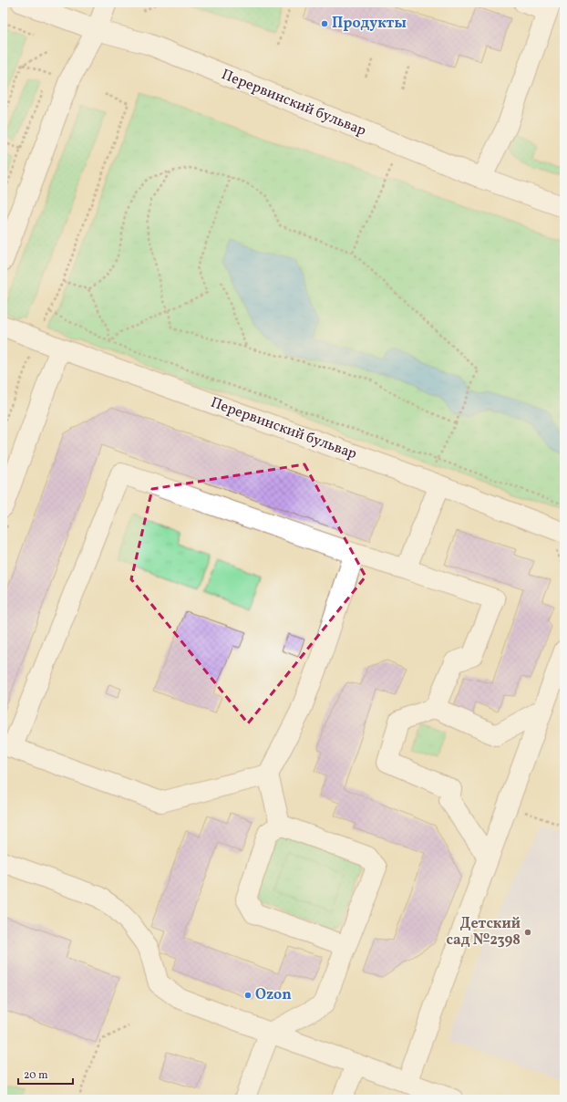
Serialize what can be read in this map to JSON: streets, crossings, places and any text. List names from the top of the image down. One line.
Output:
{"streets":{"street":["Перервинский бульвар"]},"places":["Продукты","Детский сад №2398","Ozon"],"scale_bar":"20 m"}
